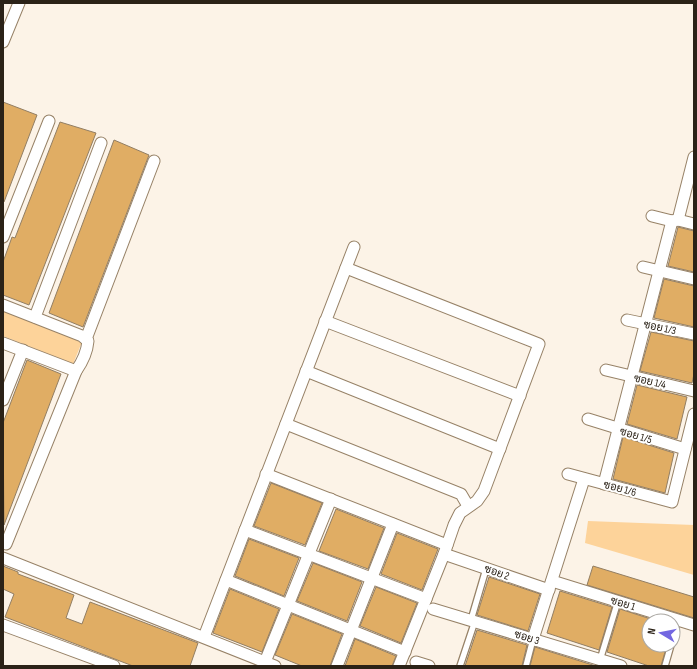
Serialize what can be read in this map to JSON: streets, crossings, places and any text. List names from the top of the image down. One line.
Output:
{"streets":{"street":["ซอย 1/3","ซอย 1/4","ซอย 1/5","ซอย 1/6","ซอย 2","ซอย 1","ซอย 3"]},"crossings":[["ซอย 1/5","ซอย 1/6"],["ซอย 2","ซอย 1"]],"north":"left"}
